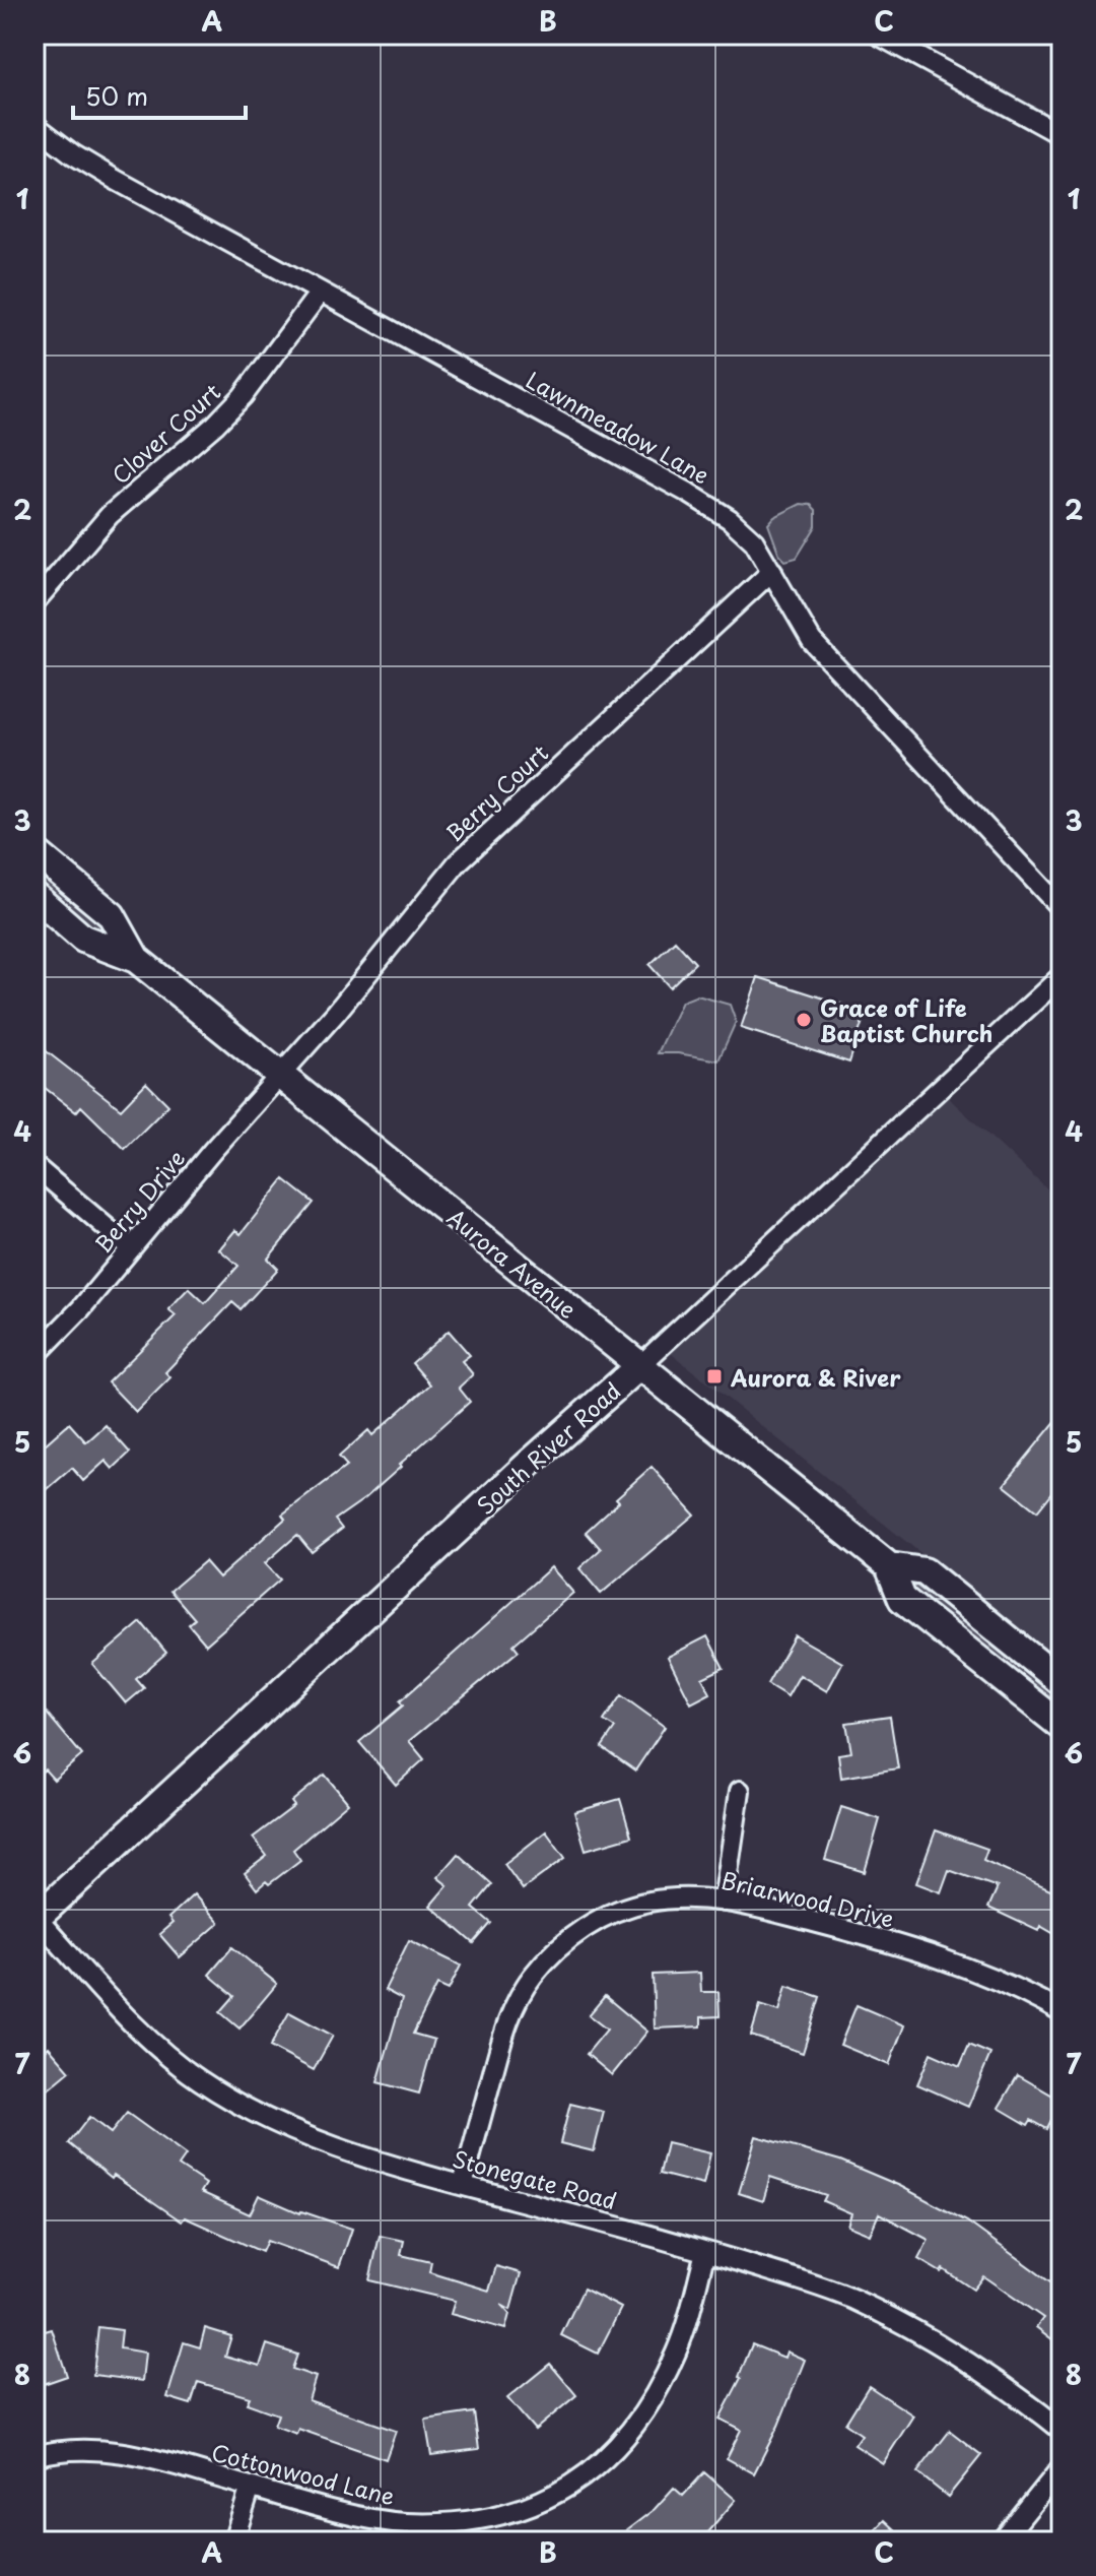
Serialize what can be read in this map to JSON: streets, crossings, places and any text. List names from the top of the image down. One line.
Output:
{"streets":{"main road":["Aurora Avenue","South River Road"],"street":["Lawnmeadow Lane","Clover Court","Berry Court","Berry Drive","Briarwood Drive","Stonegate Road","Cottonwood Lane"]},"crossings":[["Lawnmeadow Lane","Clover Court"],["Lawnmeadow Lane","Berry Court"],["Berry Court","Berry Drive"],["Berry Court","Aurora Avenue"],["Berry Drive","Aurora Avenue"],["Aurora Avenue","South River Road"],["South River Road","Stonegate Road"],["Briarwood Drive","Stonegate Road"],["Stonegate Road","Cottonwood Lane"]],"places":{"other":["Grace of Life Baptist Church"],"transit":["Aurora & River"]},"scale_bar":"50 m","grid":{"columns":["A","B","C"],"rows":["1","2","3","4","5","6","7","8"]}}
